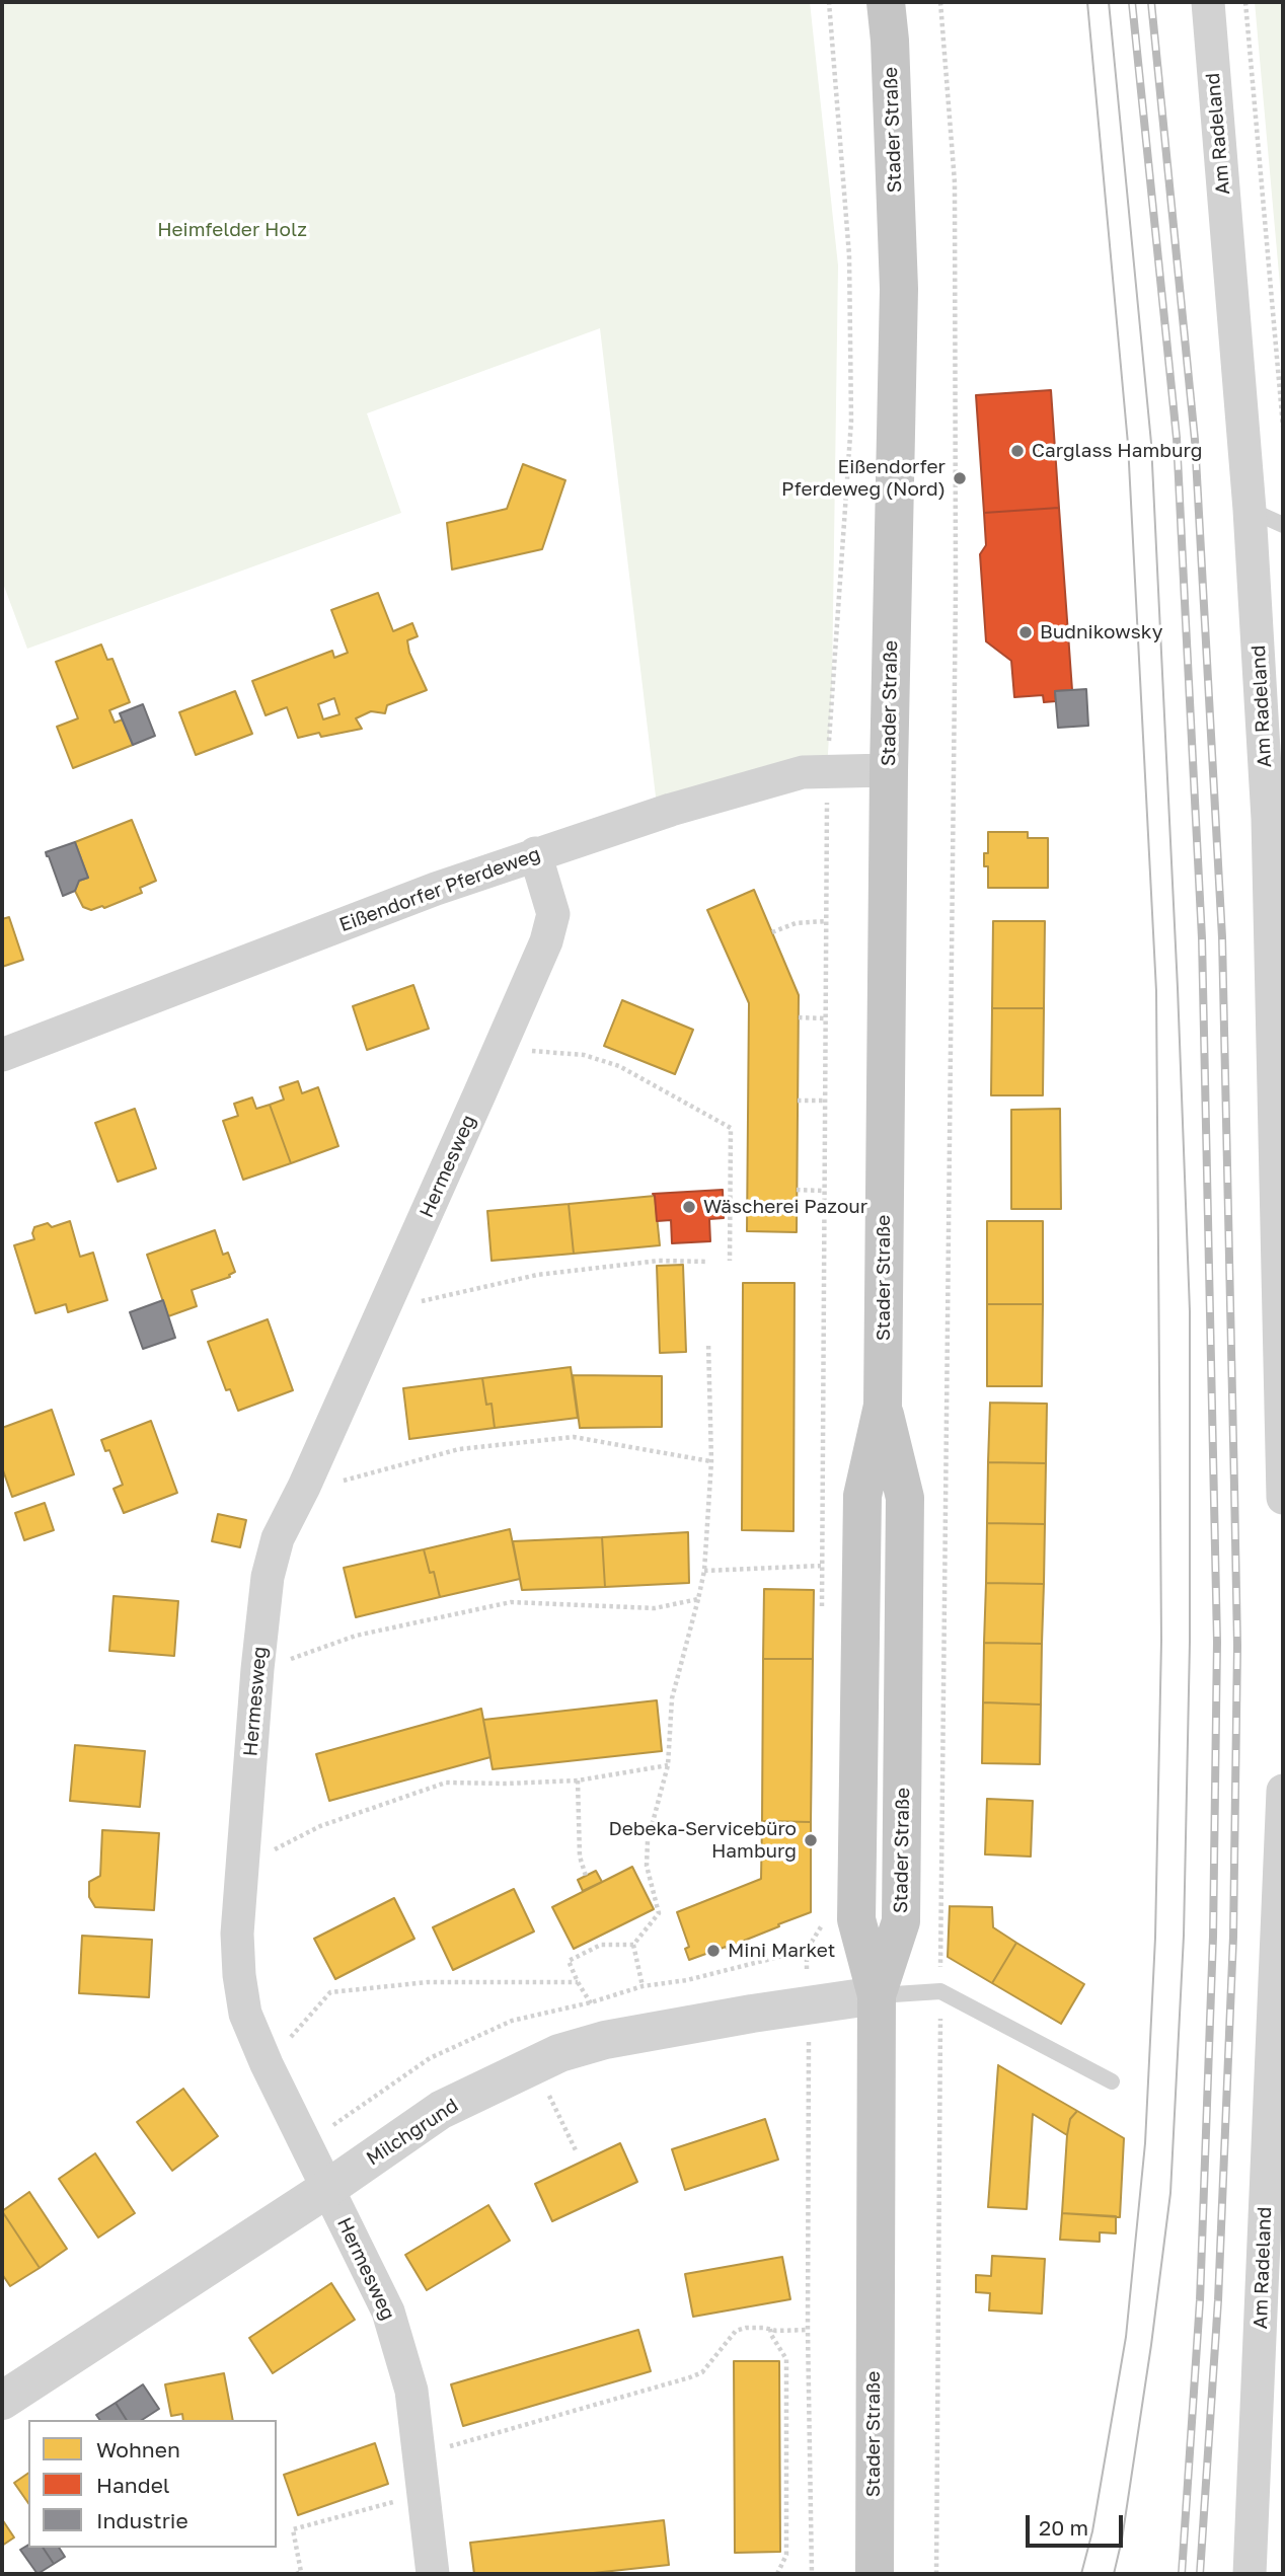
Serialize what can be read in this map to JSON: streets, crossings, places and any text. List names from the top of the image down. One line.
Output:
{"streets":{"main road":["Stader Straße"],"street":["Am Radeland","Eißendorfer Pferdeweg","Hermesweg","Milchgrund"]},"crossings":[["Stader Straße","Eißendorfer Pferdeweg"],["Stader Straße","Milchgrund"],["Eißendorfer Pferdeweg","Hermesweg"],["Hermesweg","Milchgrund"]],"parks":["Heimfelder Holz"],"places":["Carglass Hamburg","Eißendorfer Pferdeweg (Nord)","Budnikowsky","Wäscherei Pazour","Debeka-Servicebüro Hamburg","Mini Market"],"legend":["Wohnen","Handel","Industrie"],"scale_bar":"20 m"}
